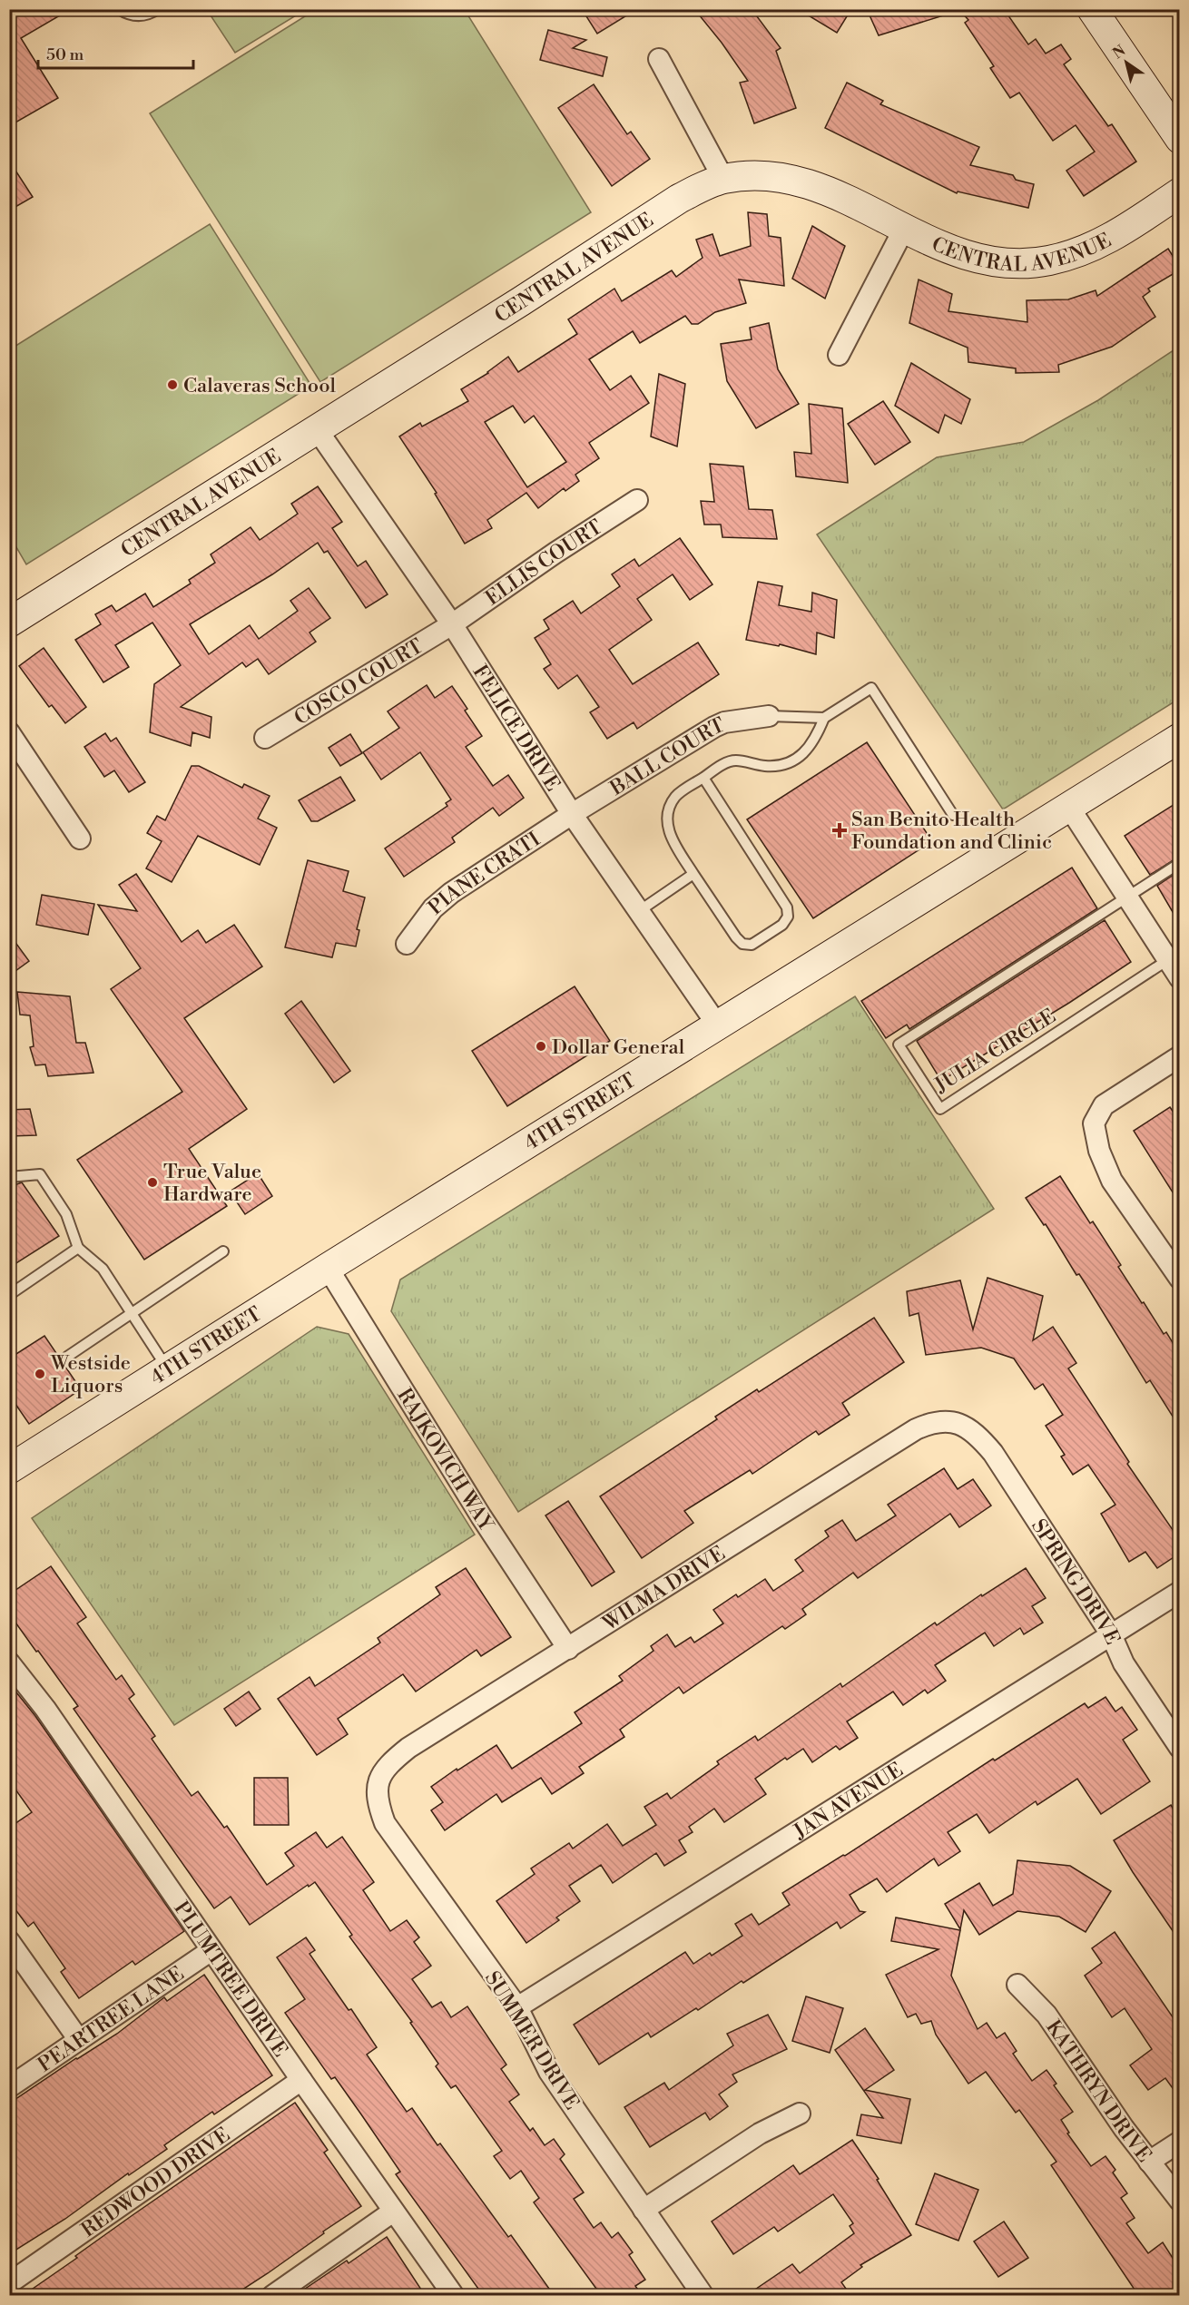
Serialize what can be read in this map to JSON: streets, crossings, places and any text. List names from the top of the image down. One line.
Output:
{"streets":{"street":["CENTRAL AVENUE","ELLIS COURT","COSCO COURT","FELICE DRIVE","BALL COURT","PIANE CRATI","4TH STREET","RAJKOVICH WAY","SPRING DRIVE","WILMA DRIVE","JAN AVENUE","PLUMTREE DRIVE","PEARTREE LANE","SUMMER DRIVE","KATHRYN DRIVE","REDWOOD DRIVE"],"lane":["JULIA CIRCLE"]},"crossings":[["CENTRAL AVENUE","FELICE DRIVE"],["ELLIS COURT","COSCO COURT"],["ELLIS COURT","FELICE DRIVE"],["COSCO COURT","FELICE DRIVE"],["FELICE DRIVE","BALL COURT"],["FELICE DRIVE","PIANE CRATI"],["FELICE DRIVE","4TH STREET"],["BALL COURT","PIANE CRATI"],["4TH STREET","RAJKOVICH WAY"],["RAJKOVICH WAY","WILMA DRIVE"],["SPRING DRIVE","WILMA DRIVE"],["SPRING DRIVE","JAN AVENUE"],["WILMA DRIVE","SUMMER DRIVE"],["JAN AVENUE","SUMMER DRIVE"],["PLUMTREE DRIVE","PEARTREE LANE"],["PLUMTREE DRIVE","REDWOOD DRIVE"]],"places":{"other":["Calaveras School","Dollar General","True Value Hardware","Westside Liquors"],"health":["San Benito Health Foundation and Clinic"]},"scale_bar":"50 m","north":"top left"}
